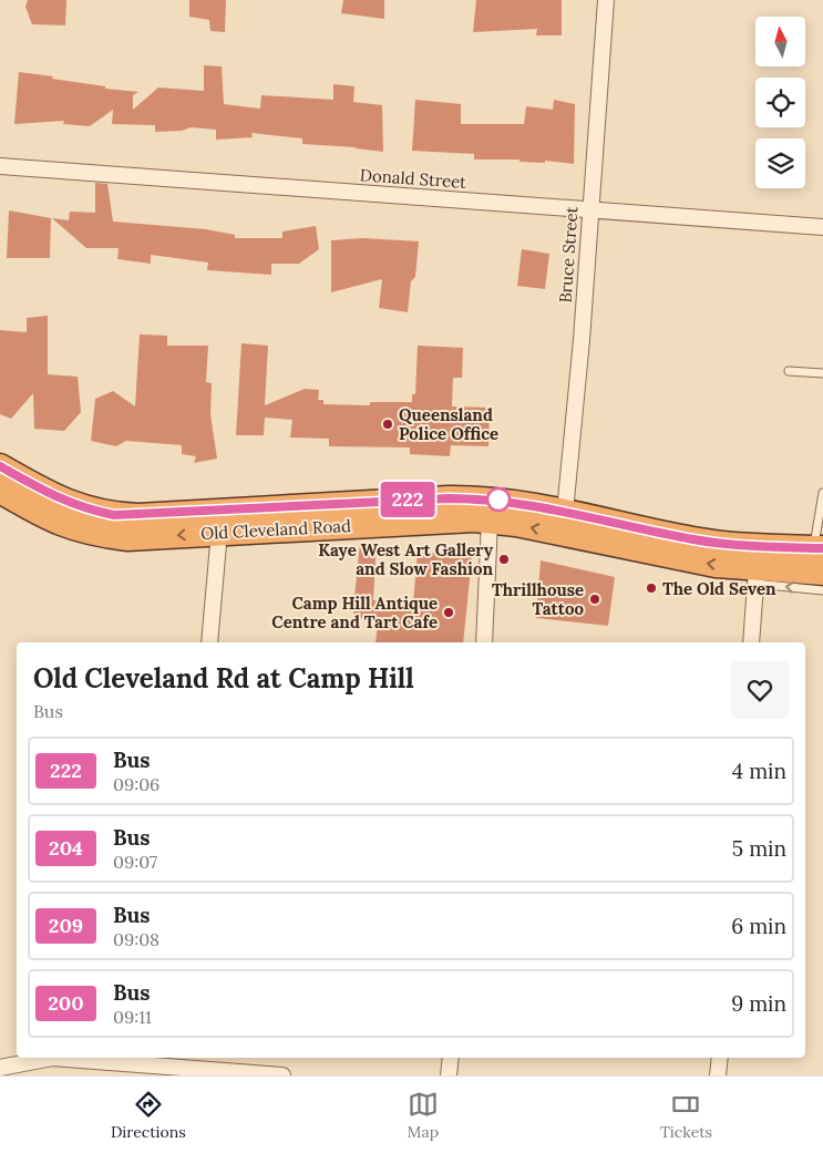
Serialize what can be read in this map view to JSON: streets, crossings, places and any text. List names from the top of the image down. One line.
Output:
{"streets":{"highway":["Old Cleveland Road"],"street":["Donald Street","Bruce Street"]},"crossings":[["Donald Street","Bruce Street"],["Bruce Street","Old Cleveland Road"]],"places":["Queensland Police Office","Kaye West Art Gallery and Slow Fashion","The Old Seven","Thrillhouse Tattoo","Camp Hill Antique Centre and Tart Cafe"],"lines":["bus line 222"],"north":"top","page":{"on_map":"222","heading":["Old Cleveland Rd at Camp Hill","Bus"],"list":[{"mark":"222","name":"Bus","note":"09:06","value":"4 min"},{"mark":"204","name":"Bus","note":"09:07","value":"5 min"},{"mark":"209","name":"Bus","note":"09:08","value":"6 min"},{"mark":"200","name":"Bus","note":"09:11","value":"9 min"}],"tabs":["Directions","Map","Tickets"]}}
